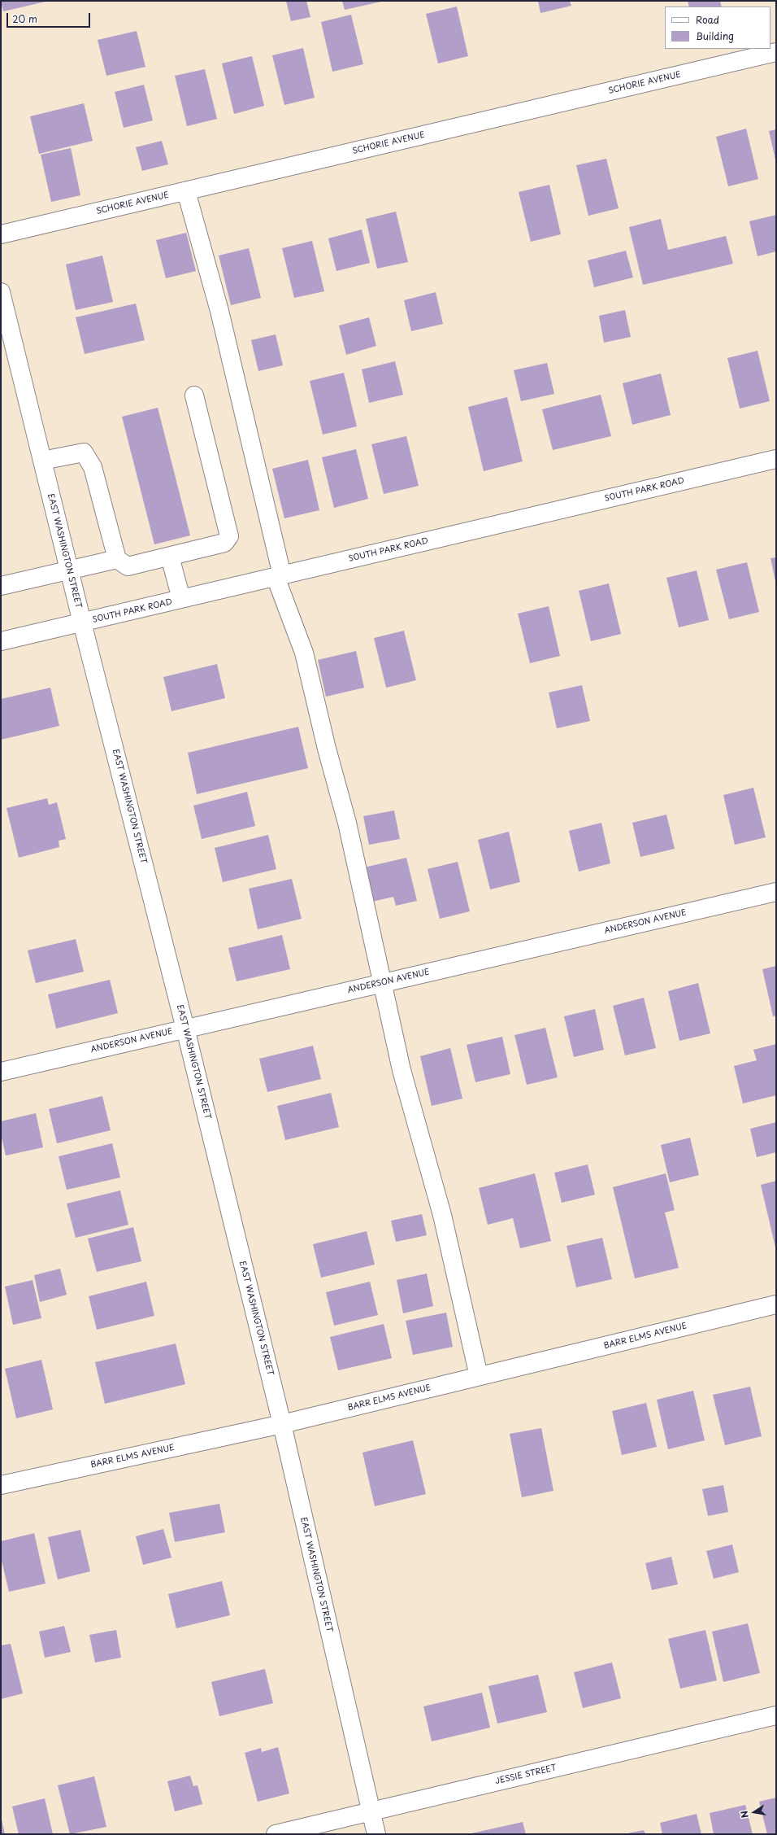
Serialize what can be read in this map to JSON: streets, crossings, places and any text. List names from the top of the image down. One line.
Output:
{"streets":{"street":["SCHORIE AVENUE","SOUTH PARK ROAD","EAST WASHINGTON STREET","ANDERSON AVENUE","BARR ELMS AVENUE","JESSIE STREET"]},"crossings":[["SOUTH PARK ROAD","EAST WASHINGTON STREET"],["EAST WASHINGTON STREET","ANDERSON AVENUE"],["EAST WASHINGTON STREET","BARR ELMS AVENUE"],["EAST WASHINGTON STREET","JESSIE STREET"]],"legend":["Road","Building"],"scale_bar":"20 m","north":"left"}
